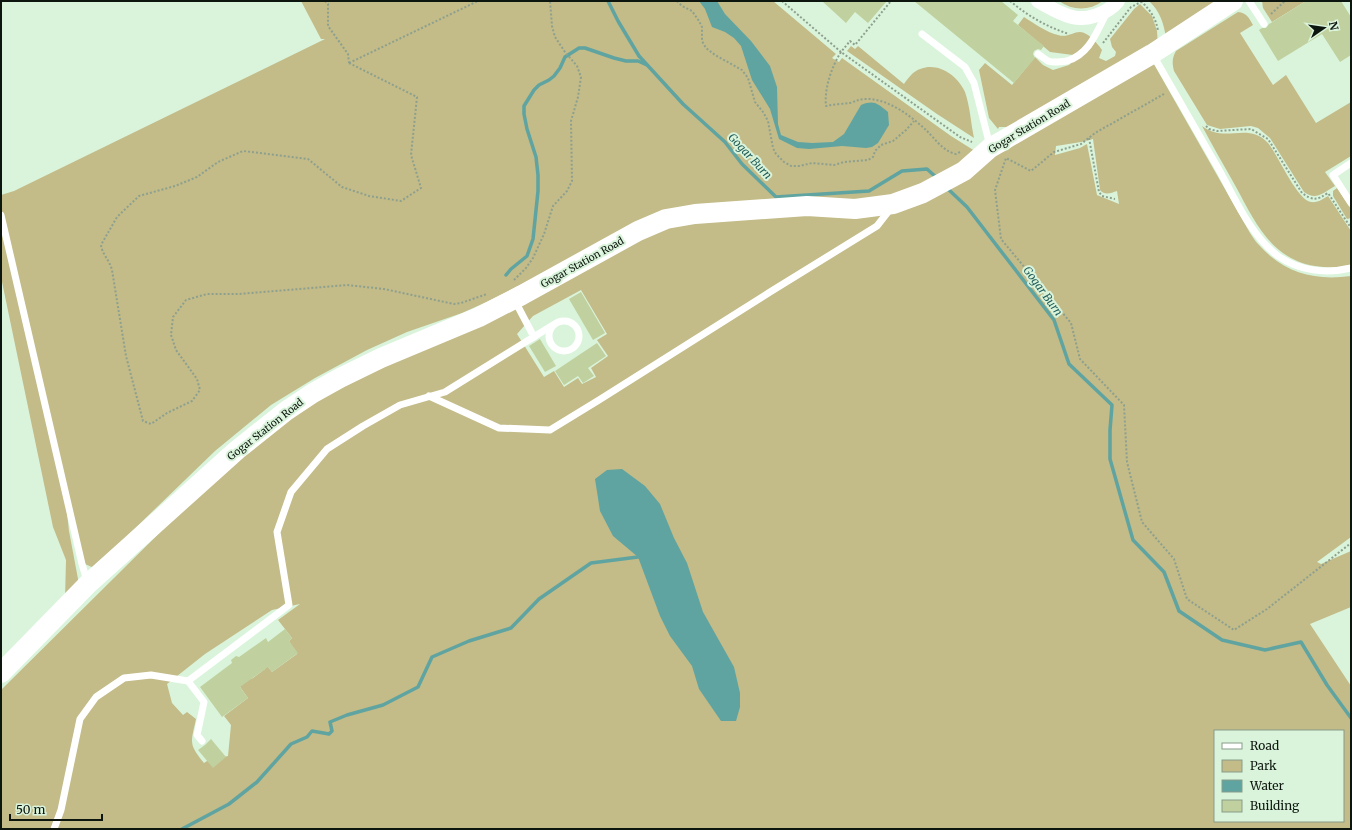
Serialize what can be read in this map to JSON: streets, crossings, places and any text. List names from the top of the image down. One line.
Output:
{"streets":{"street":["Gogar Station Road"]},"water":["Gogar Burn"],"legend":["Road","Park","Water","Building"],"scale_bar":"50 m","north":"right"}
